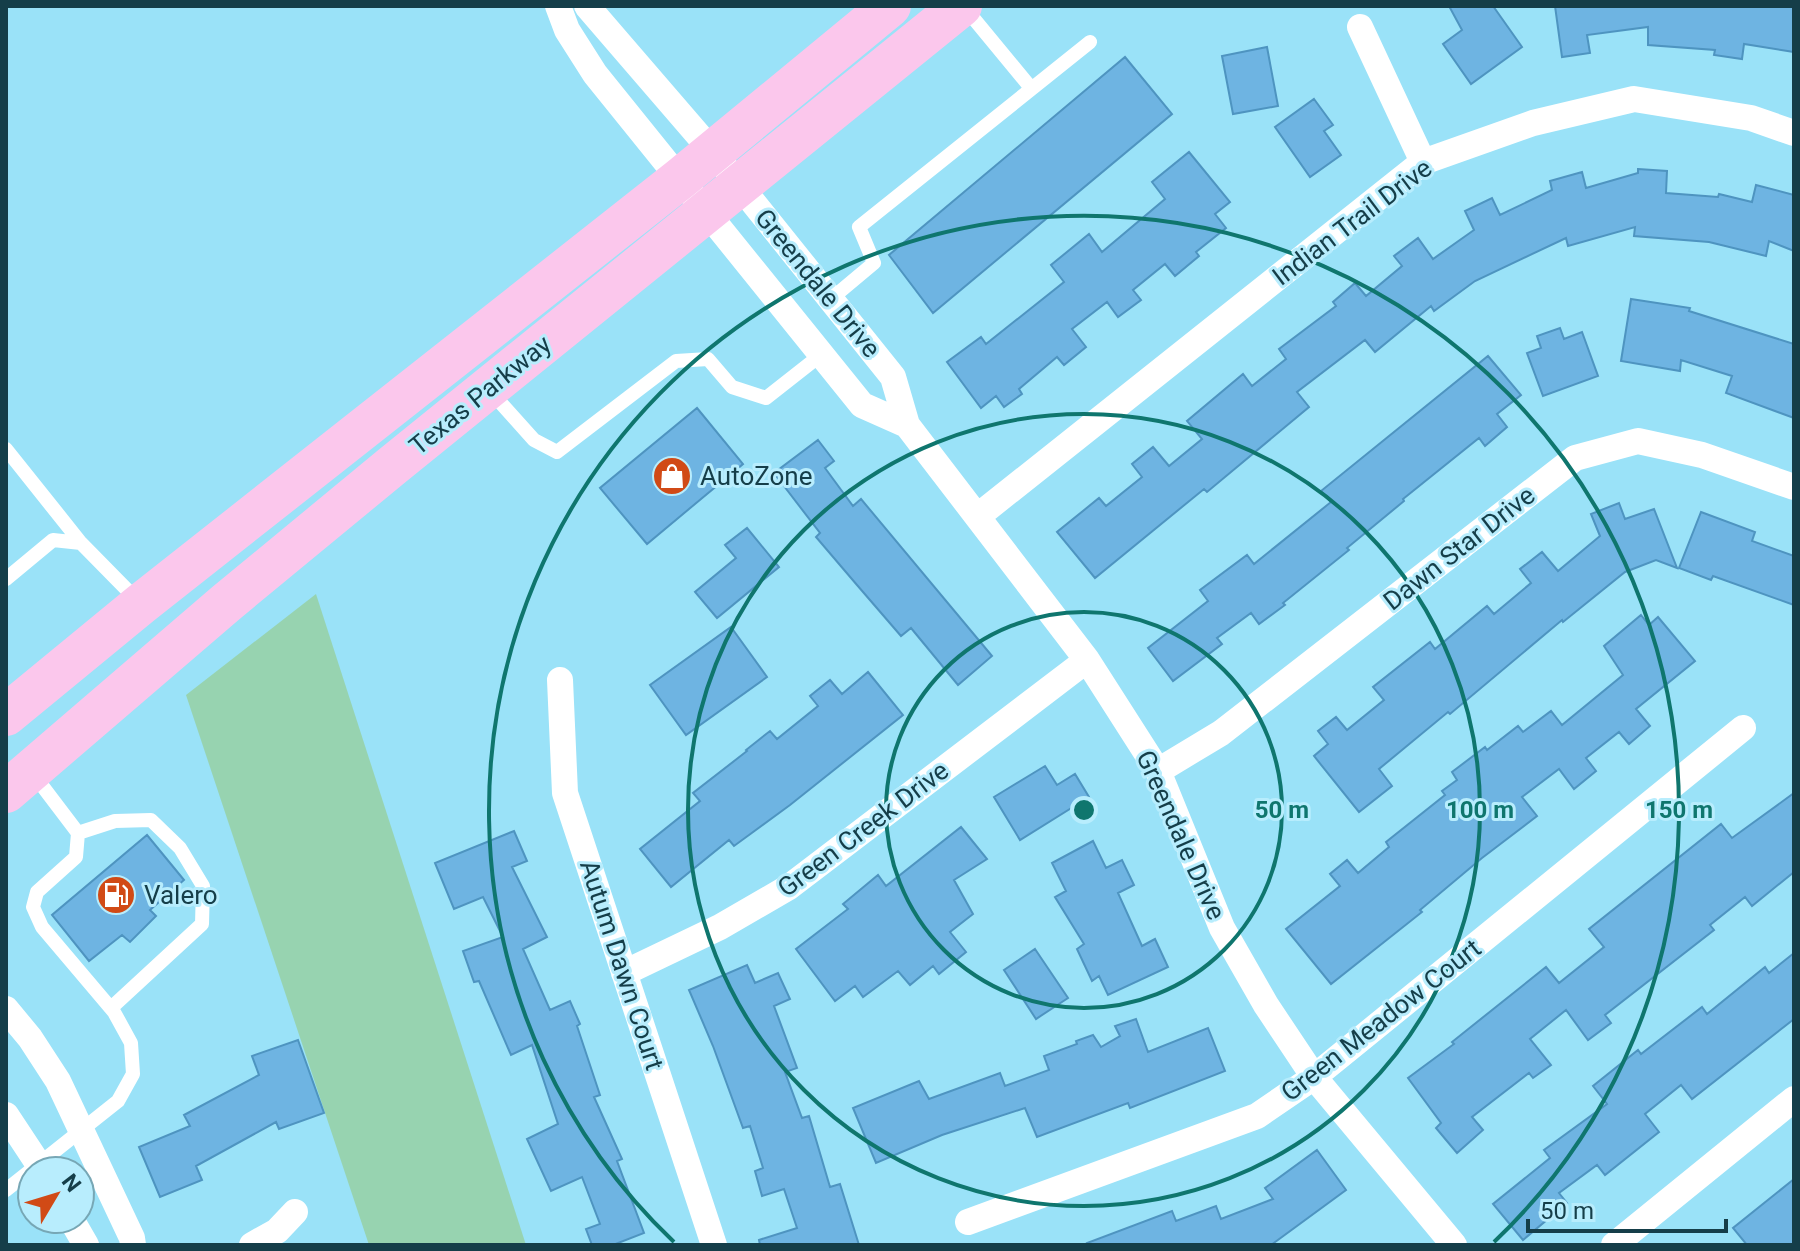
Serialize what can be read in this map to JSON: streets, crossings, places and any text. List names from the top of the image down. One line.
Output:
{"streets":{"main road":["Texas Parkway"],"street":["Indian Trail Drive","Greendale Drive","Dawn Star Drive","Green Creek Drive","Autum Dawn Court","Green Meadow Court"]},"crossings":[["Indian Trail Drive","Greendale Drive"],["Greendale Drive","Texas Parkway"],["Greendale Drive","Dawn Star Drive"],["Greendale Drive","Green Creek Drive"],["Greendale Drive","Green Meadow Court"],["Green Creek Drive","Autum Dawn Court"]],"places":{"shop":["AutoZone"],"fuel station":["Valero"]},"scale_bar":"50 m","north":"top right","rings":["50 m","100 m","150 m"]}
